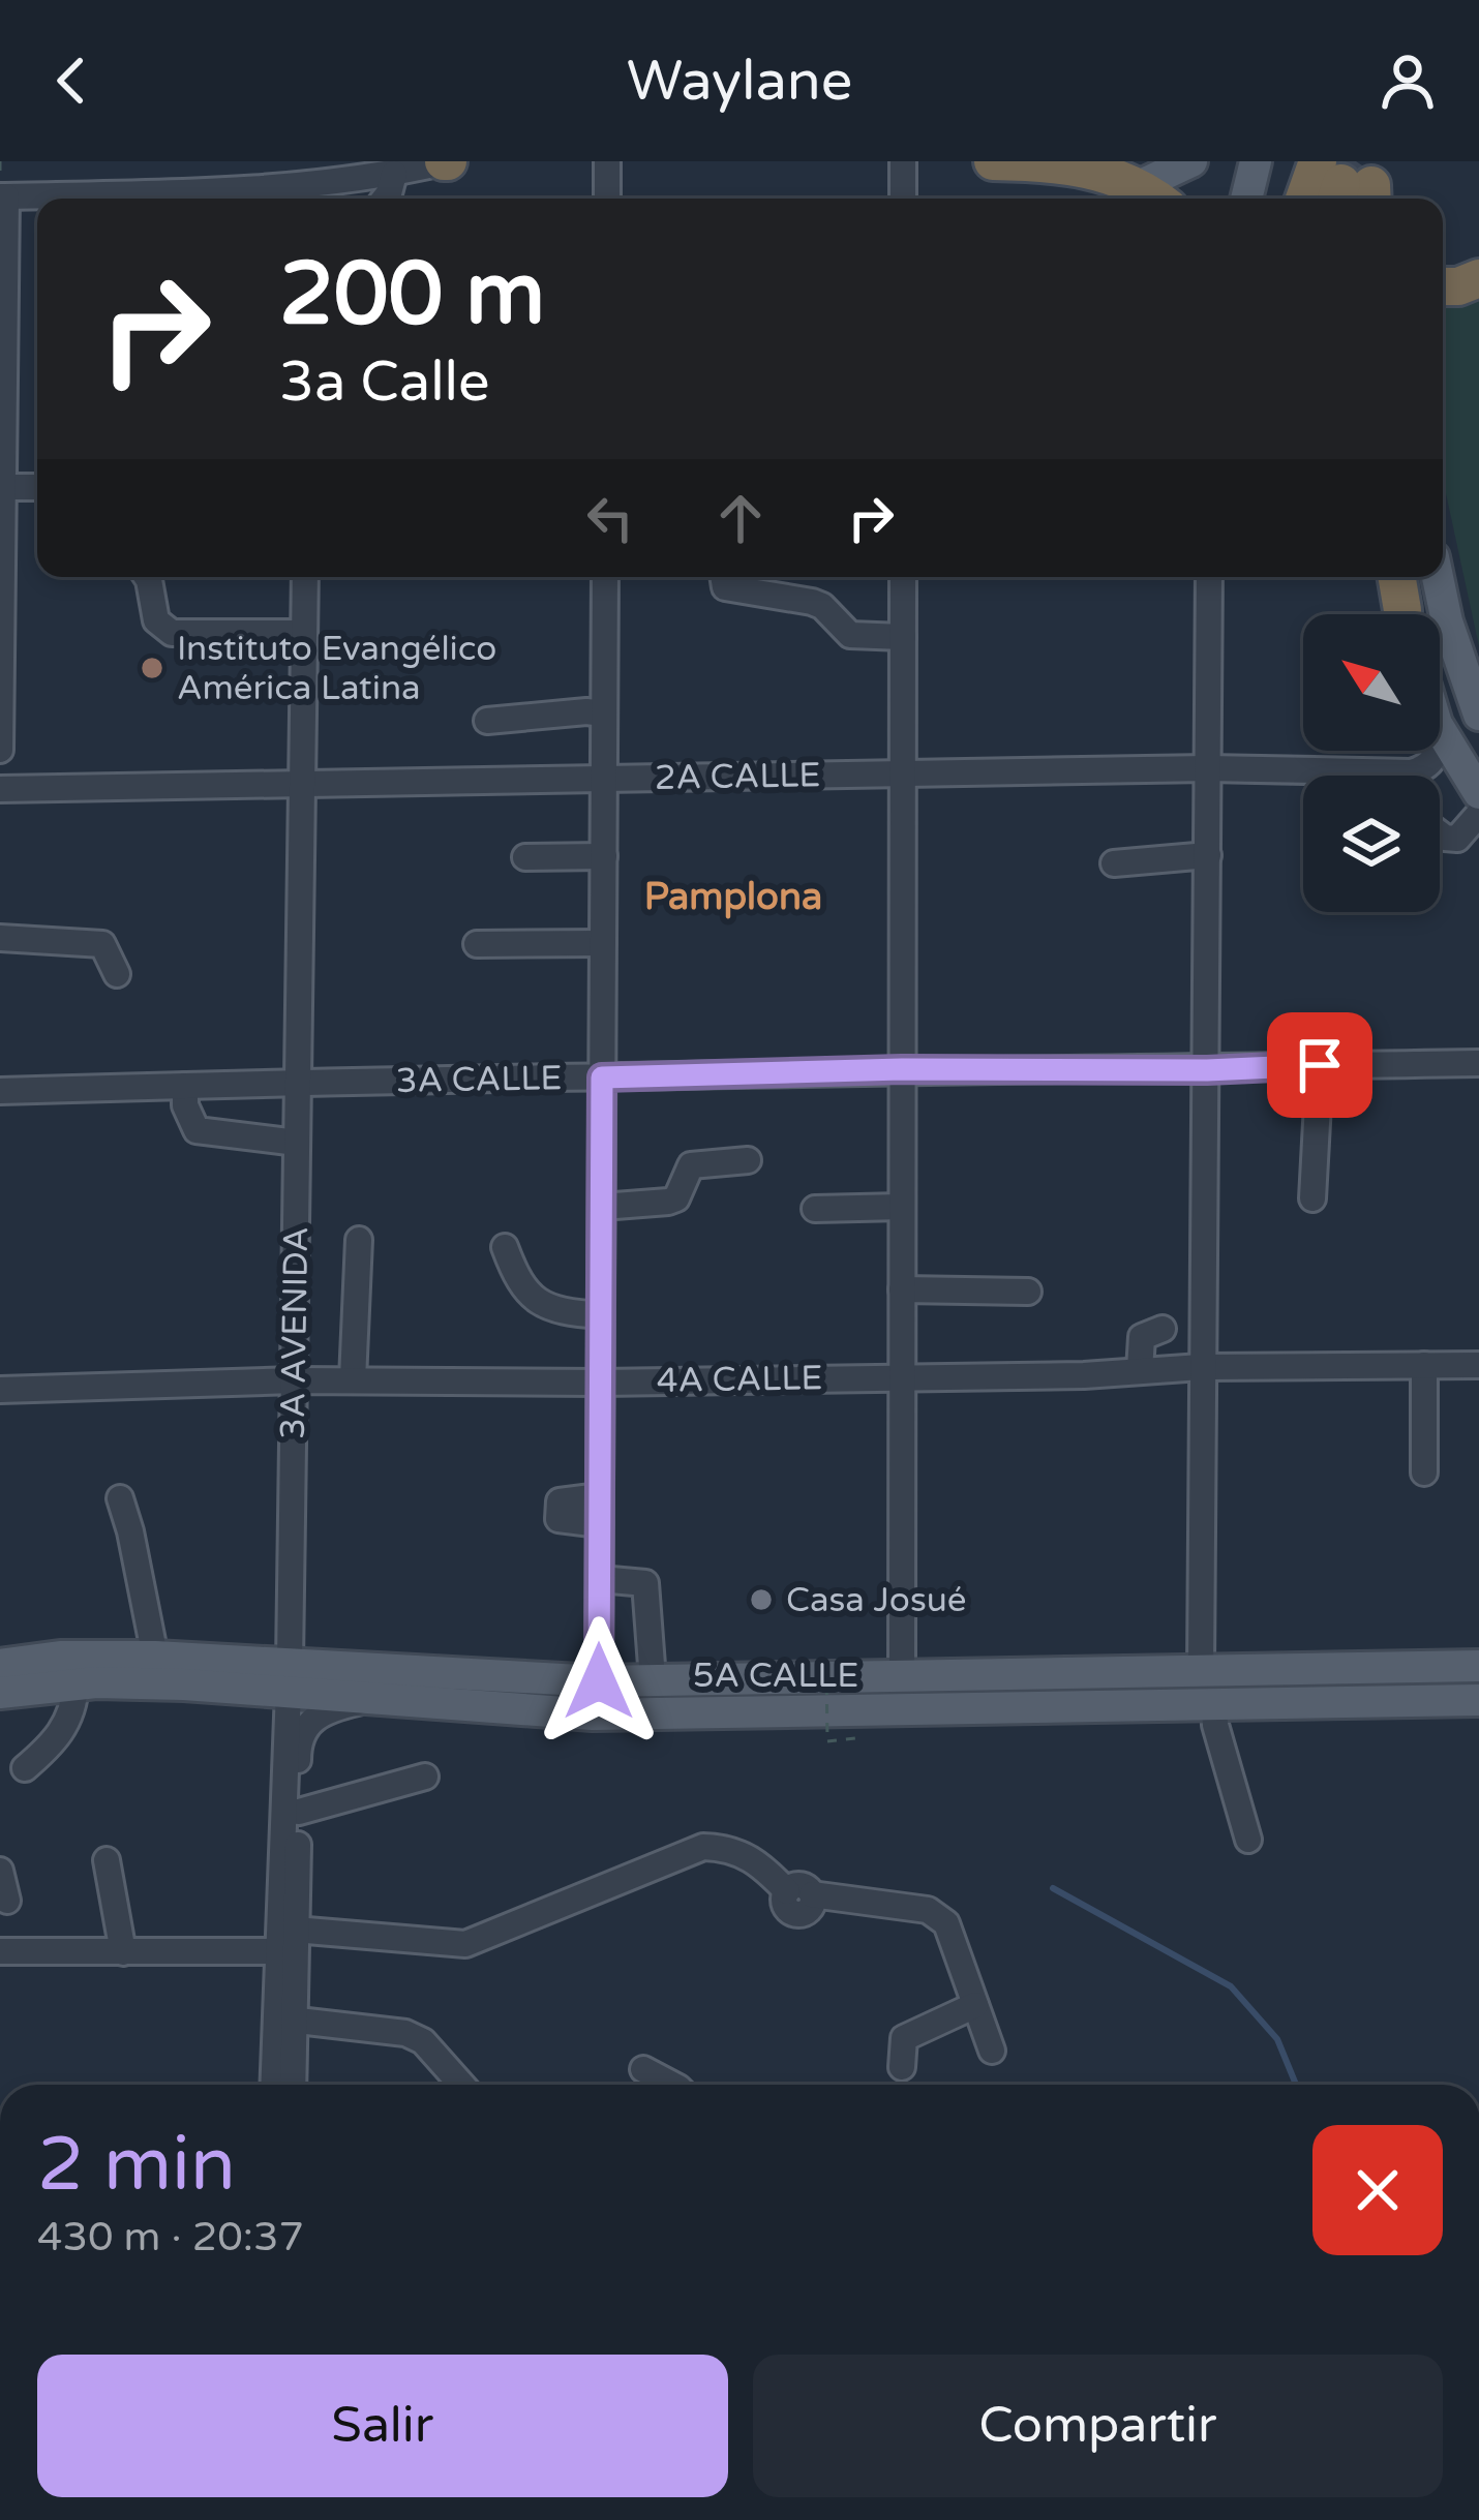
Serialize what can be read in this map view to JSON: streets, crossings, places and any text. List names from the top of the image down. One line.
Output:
{"streets":{"main road":["5A CALLE"],"street":["2A CALLE","3A CALLE","3A AVENIDA","4A CALLE"]},"crossings":[["2A CALLE","3A AVENIDA"],["3A CALLE","3A AVENIDA"],["3A AVENIDA","4A CALLE"],["3A AVENIDA","5A CALLE"]],"districts":["Pamplona"],"places":["Instituto Evangélico América Latina","Casa Josué"],"north":"top left","page":{"header":"Waylane","turn":["200 m","3a Calle"],"heading":["2 min","430 m · 20:37"],"buttons":["Salir","Compartir"]}}
